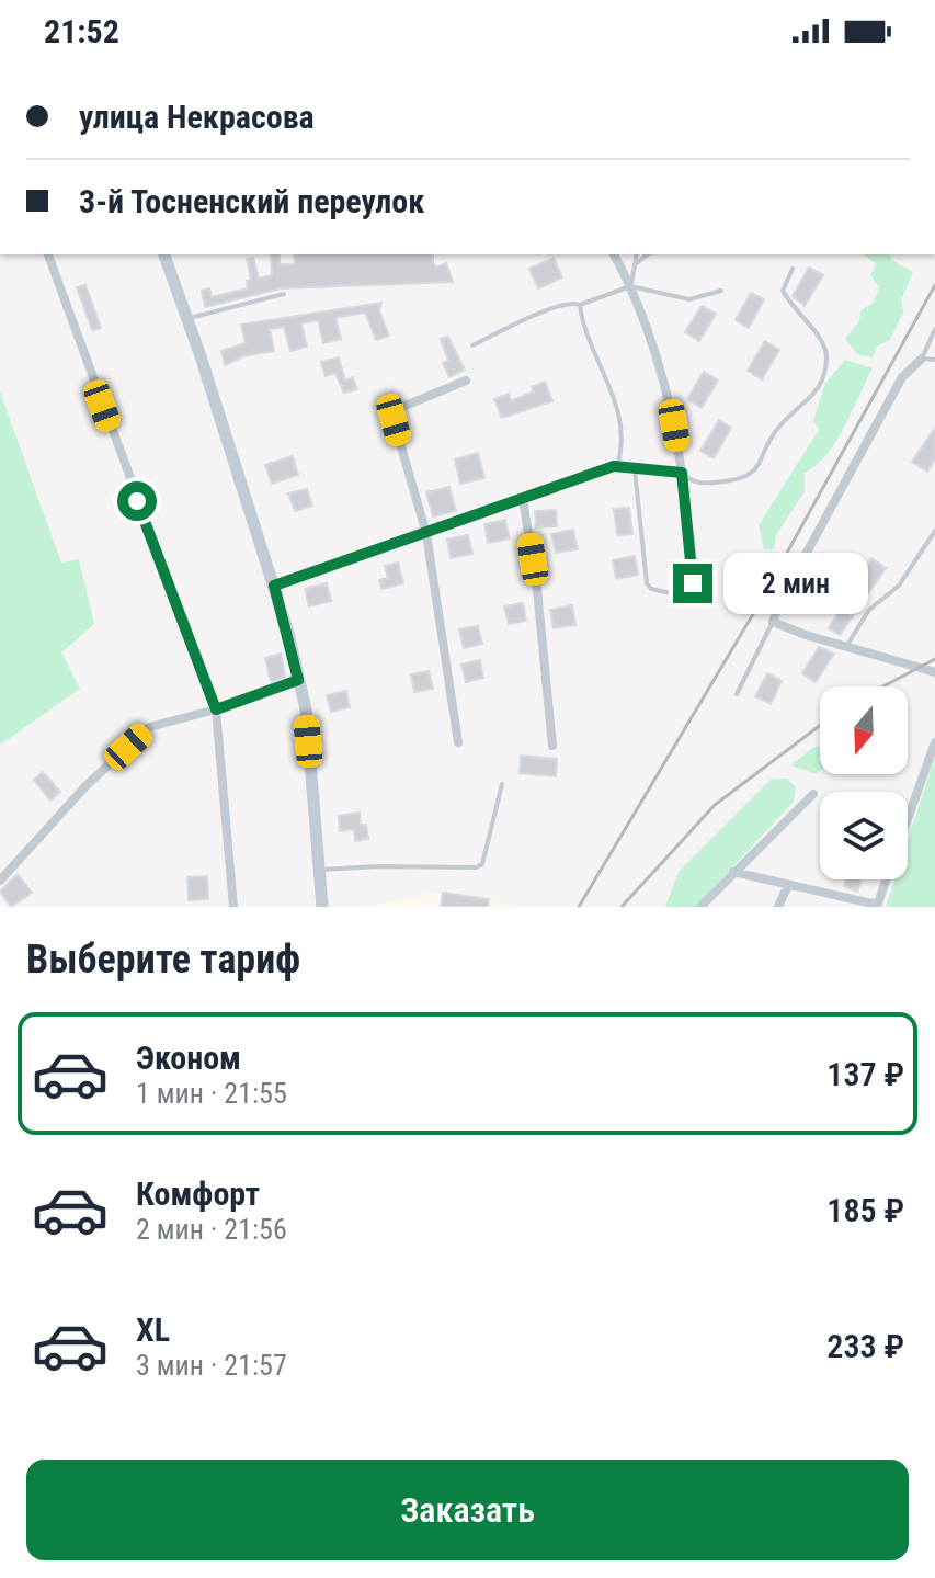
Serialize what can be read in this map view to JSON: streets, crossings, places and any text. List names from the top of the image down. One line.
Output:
{"north":"bottom","page":{"status":"21:52","banner":["улица Некрасова","3-й Тосненский переулок"],"bubble":"2 мин","heading":"Выберите тариф","list":[{"name":"Эконом","note":"1 мин · 21:55","value":"137 ₽"},{"name":"Комфорт","note":"2 мин · 21:56","value":"185 ₽"},{"name":"XL","note":"3 мин · 21:57","value":"233 ₽"}],"buttons":"Заказать"}}
